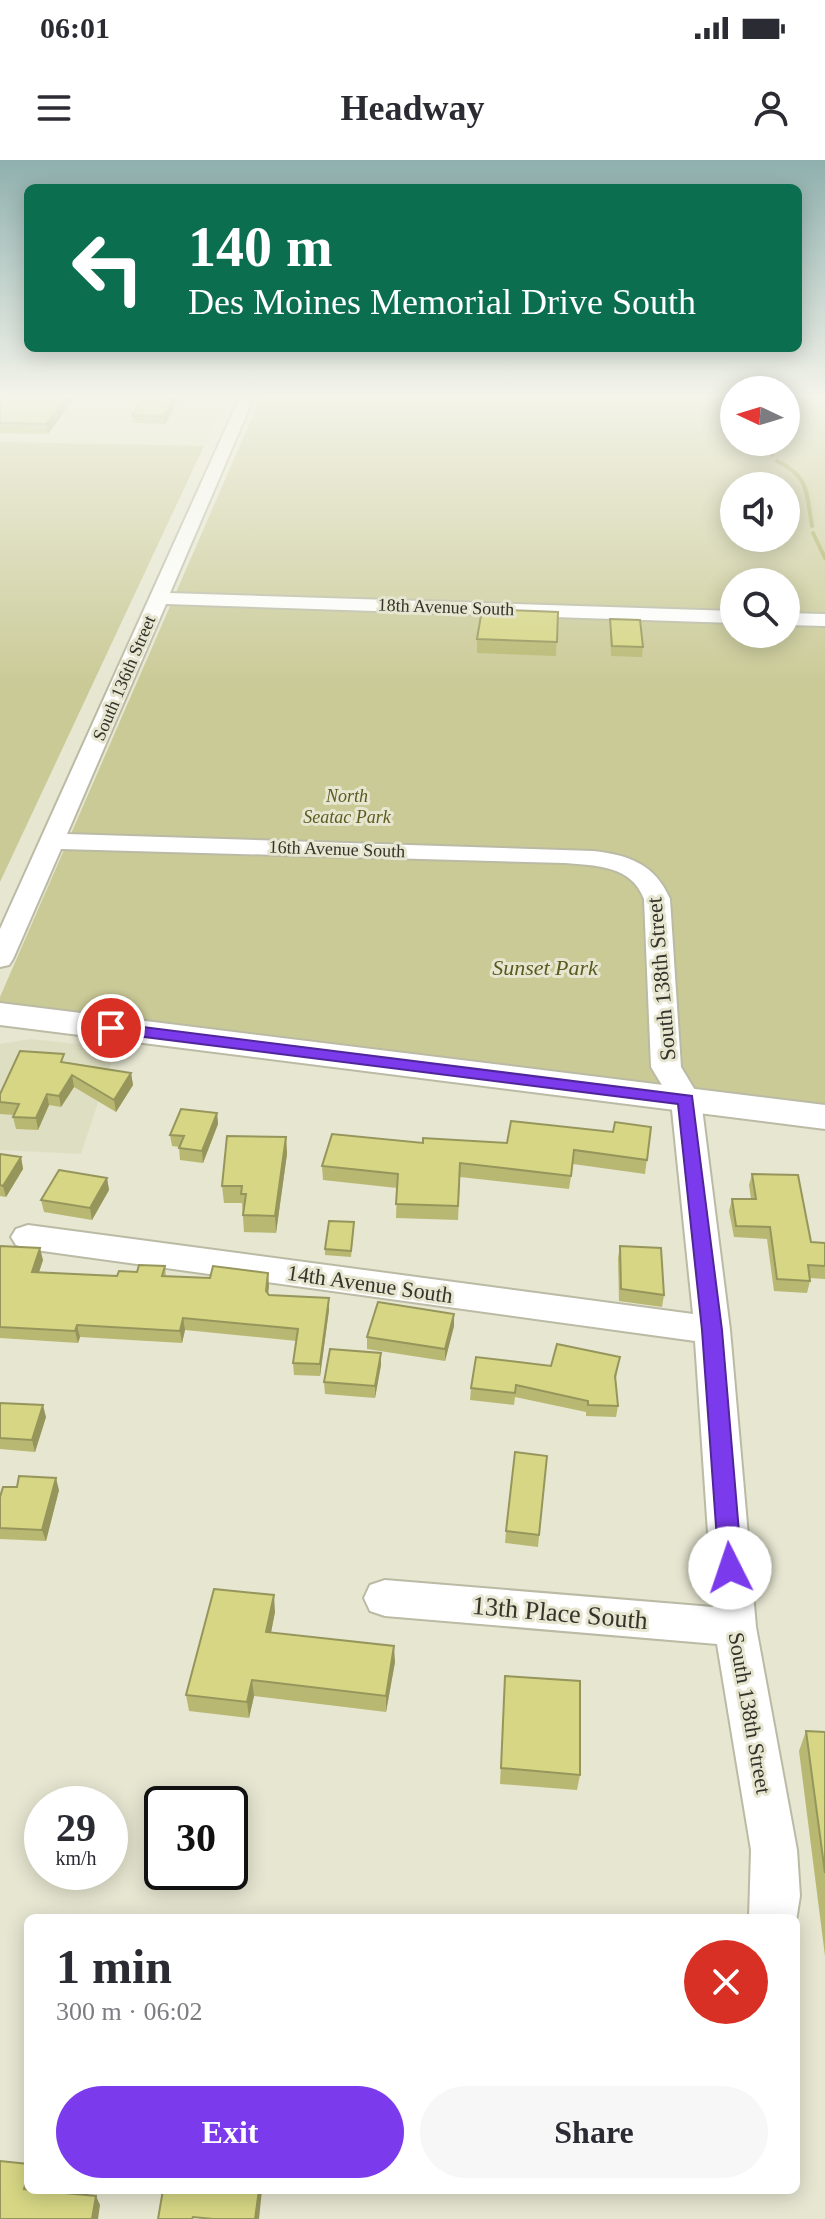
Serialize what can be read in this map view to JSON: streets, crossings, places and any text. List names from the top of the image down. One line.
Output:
{"streets":{"street":["18th Avenue South","South 136th Street","16th Avenue South","South 138th Street","14th Avenue South","13th Place South"]},"crossings":[["18th Avenue South","South 136th Street"],["South 136th Street","16th Avenue South"],["16th Avenue South","South 138th Street"],["South 138th Street","14th Avenue South"],["South 138th Street","13th Place South"]],"parks":["North Seatac Park","Sunset Park"],"north":"left","page":{"status":"06:01","header":"Headway","turn":["140 m","Des Moines Memorial Drive South"],"speed":"29 km/h","limit":"30","heading":["1 min","300 m · 06:02"],"buttons":["Exit","Share"]}}
